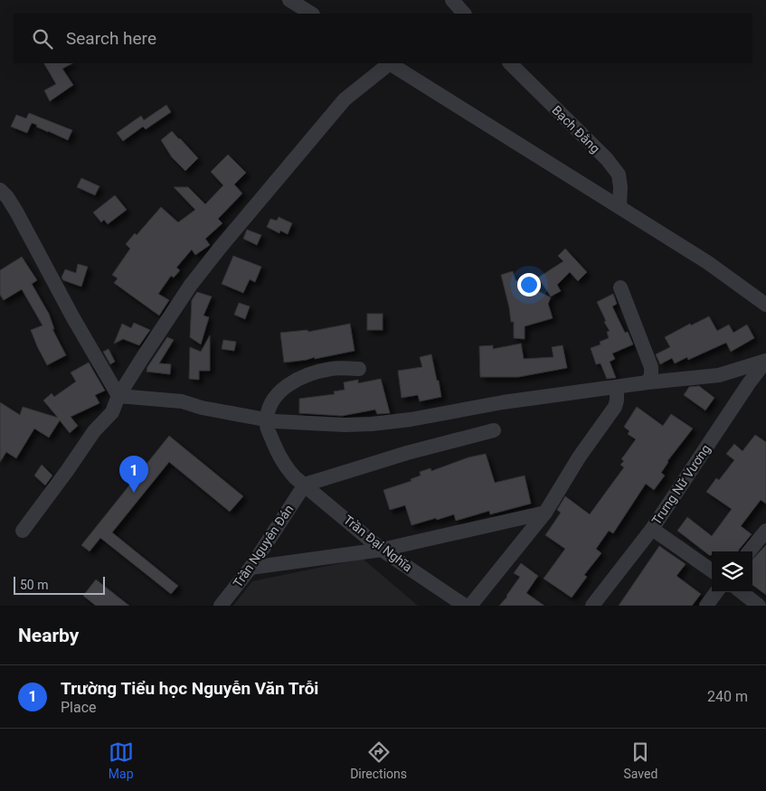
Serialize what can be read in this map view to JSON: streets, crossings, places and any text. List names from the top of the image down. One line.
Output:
{"streets":{"street":["Bạch Đằng","Trưng Nữ Vương","Trần Đại Nghĩa","Trần Nguyên Đán"]},"crossings":[["Trần Đại Nghĩa","Trần Nguyên Đán"]],"scale_bar":"50 m","page":{"search":"Search here","pins":"1","scale":"50 m","heading":"Nearby","list":[{"mark":"1","name":"Trường Tiểu học Nguyễn Văn Trỗi","note":"Place","value":"240 m"}],"nav":["Map","Directions","Saved"]}}
